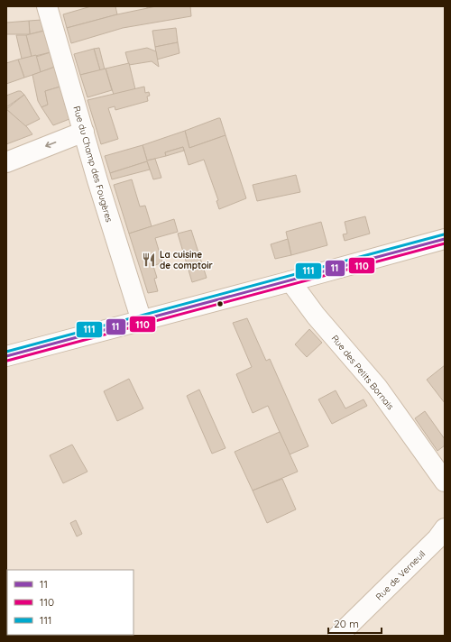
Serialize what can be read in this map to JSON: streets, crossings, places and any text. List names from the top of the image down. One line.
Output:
{"streets":{"street":["Rue du Champ des Fougères","Rue des Petits Bornais","Rue de Verneuil"]},"places":{"restaurant":["La cuisine de comptoir"]},"lines":["transit line 111","transit line 11","transit line 110"],"legend":["11","110","111"],"scale_bar":"20 m"}
